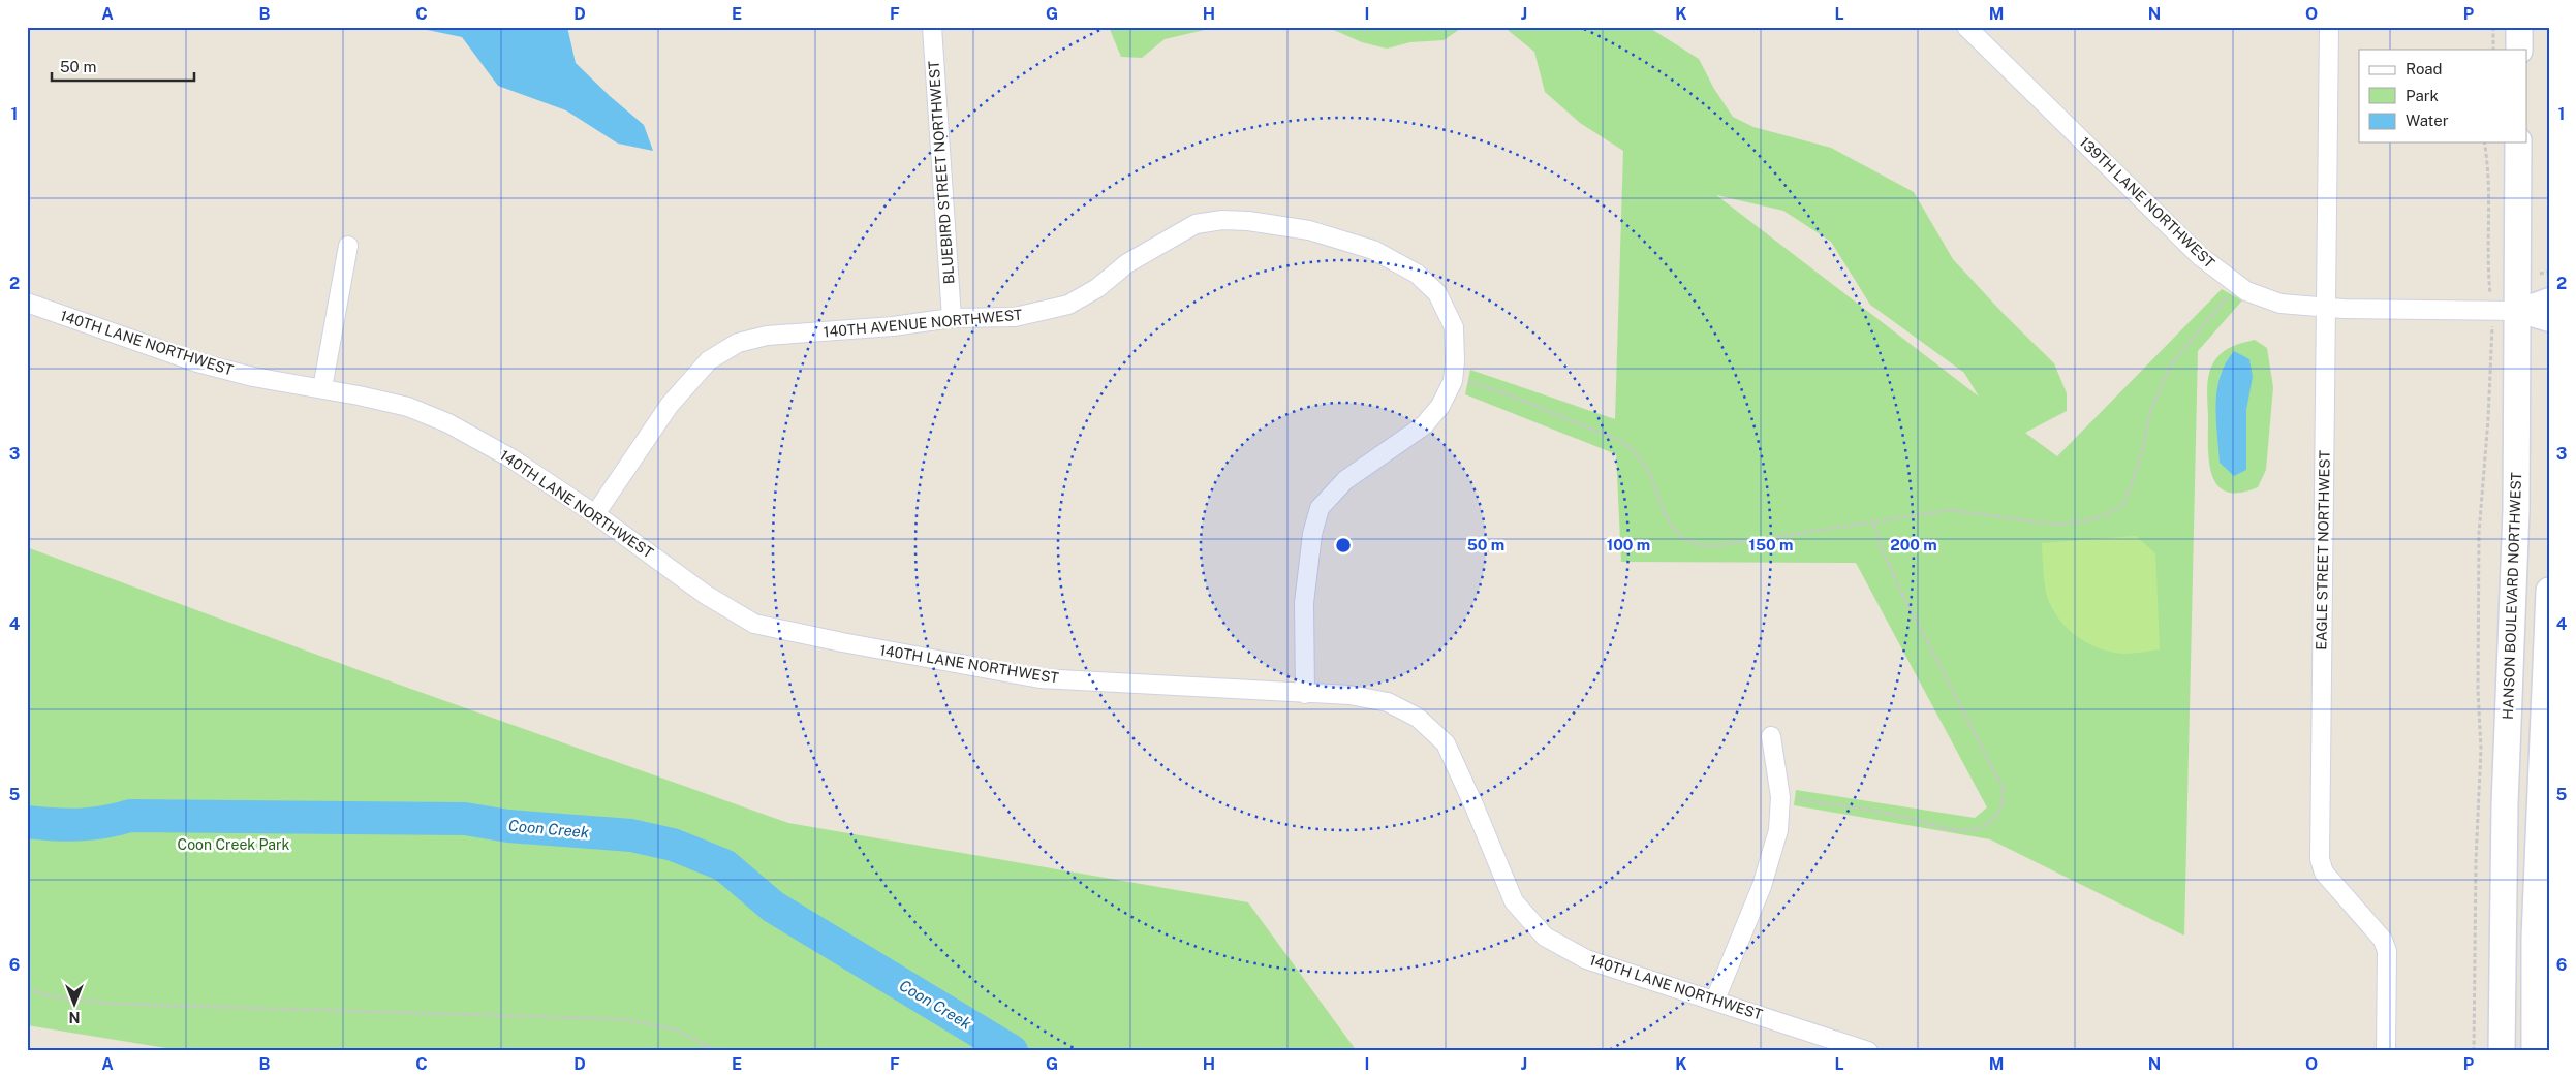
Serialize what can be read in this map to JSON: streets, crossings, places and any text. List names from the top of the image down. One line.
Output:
{"streets":{"main road":["HANSON BOULEVARD NORTHWEST"],"street":["BLUEBIRD STREET NORTHWEST","139TH LANE NORTHWEST","140TH AVENUE NORTHWEST","140TH LANE NORTHWEST","EAGLE STREET NORTHWEST"]},"crossings":[["BLUEBIRD STREET NORTHWEST","140TH AVENUE NORTHWEST"],["139TH LANE NORTHWEST","EAGLE STREET NORTHWEST"],["139TH LANE NORTHWEST","HANSON BOULEVARD NORTHWEST"],["140TH AVENUE NORTHWEST","140TH LANE NORTHWEST"]],"water":["Coon Creek"],"parks":["Coon Creek Park"],"legend":["Road","Park","Water"],"scale_bar":"50 m","north":"bottom","grid":{"columns":["A","B","C","D","E","F","G","H","I","J","K","L","M","N","O","P"],"rows":["1","2","3","4","5","6"]},"rings":["50 m","100 m","150 m","200 m"]}
